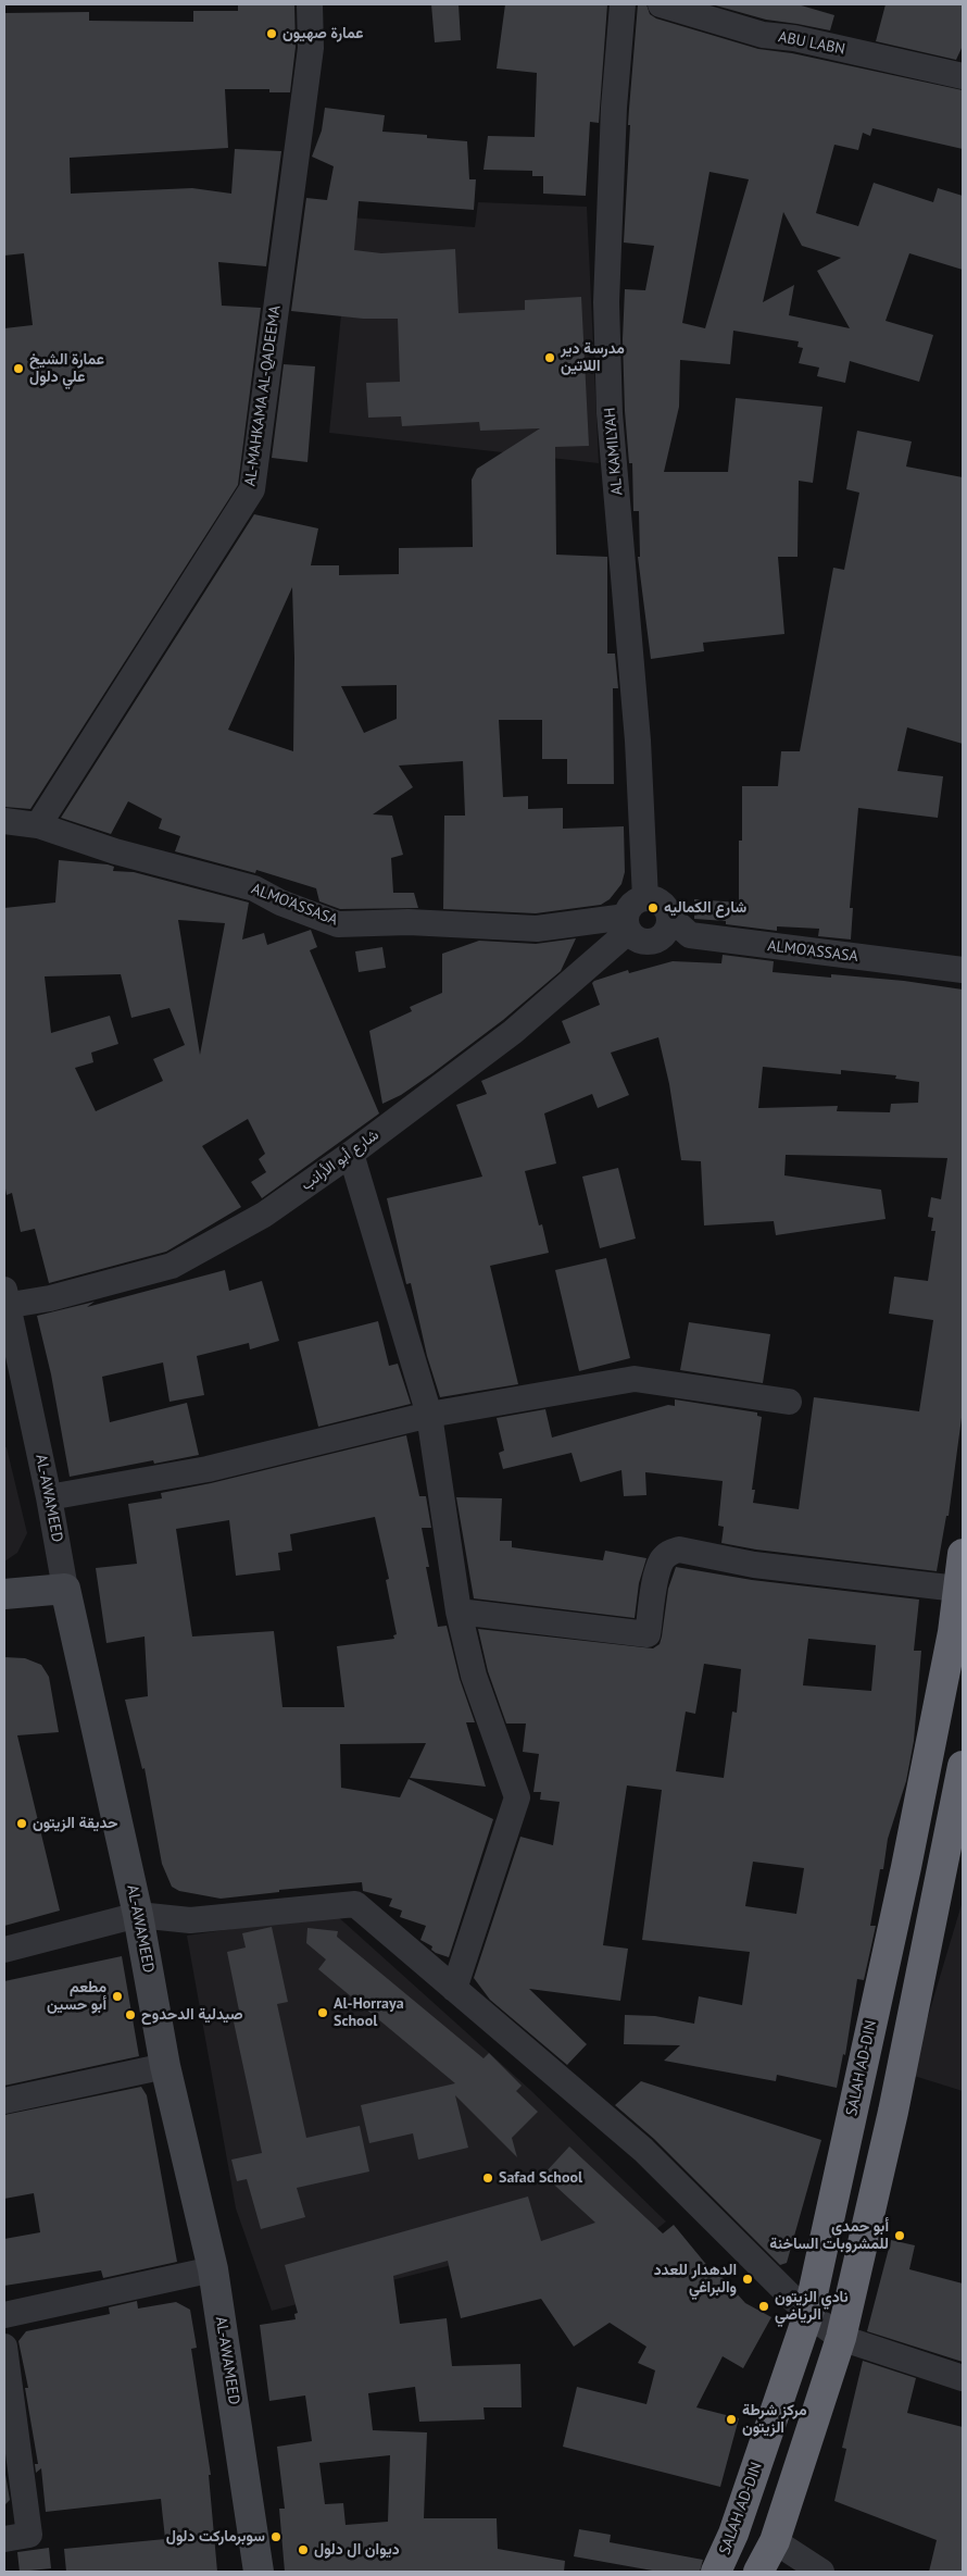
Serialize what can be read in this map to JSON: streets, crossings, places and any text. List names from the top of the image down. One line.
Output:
{"streets":{"highway":["SALAH AD-DIN"],"main road":["AL-AWAMEED"],"street":["ABU LABN","AL-MAHKAMA AL-QADEEMA","AL KAMILYAH","ALMO'ASSASA","شارع أبو الأرانب"]},"crossings":[["AL-MAHKAMA AL-QADEEMA","ALMO'ASSASA"],["AL KAMILYAH","ALMO'ASSASA"],["AL KAMILYAH","شارع أبو الأرانب"],["ALMO'ASSASA","شارع أبو الأرانب"],["شارع أبو الأرانب","AL-AWAMEED"]],"places":["عمارة صهيون","مدرسة دير اللاتين","عمارة الشيخ علي دلول","شارع الكماليه","حديقة الزيتون","مطعم أبو حسين","Al-Horraya School","صيدلية الدحدوح","Safad School","أبو حمدي للمشروبات الساخنة","الدهدار للعدد والبراغي","نادي الزيتون الرياضي","مركز شرطة الزيتون","سوبرماركت دلول","ديوان ال دلول"]}
